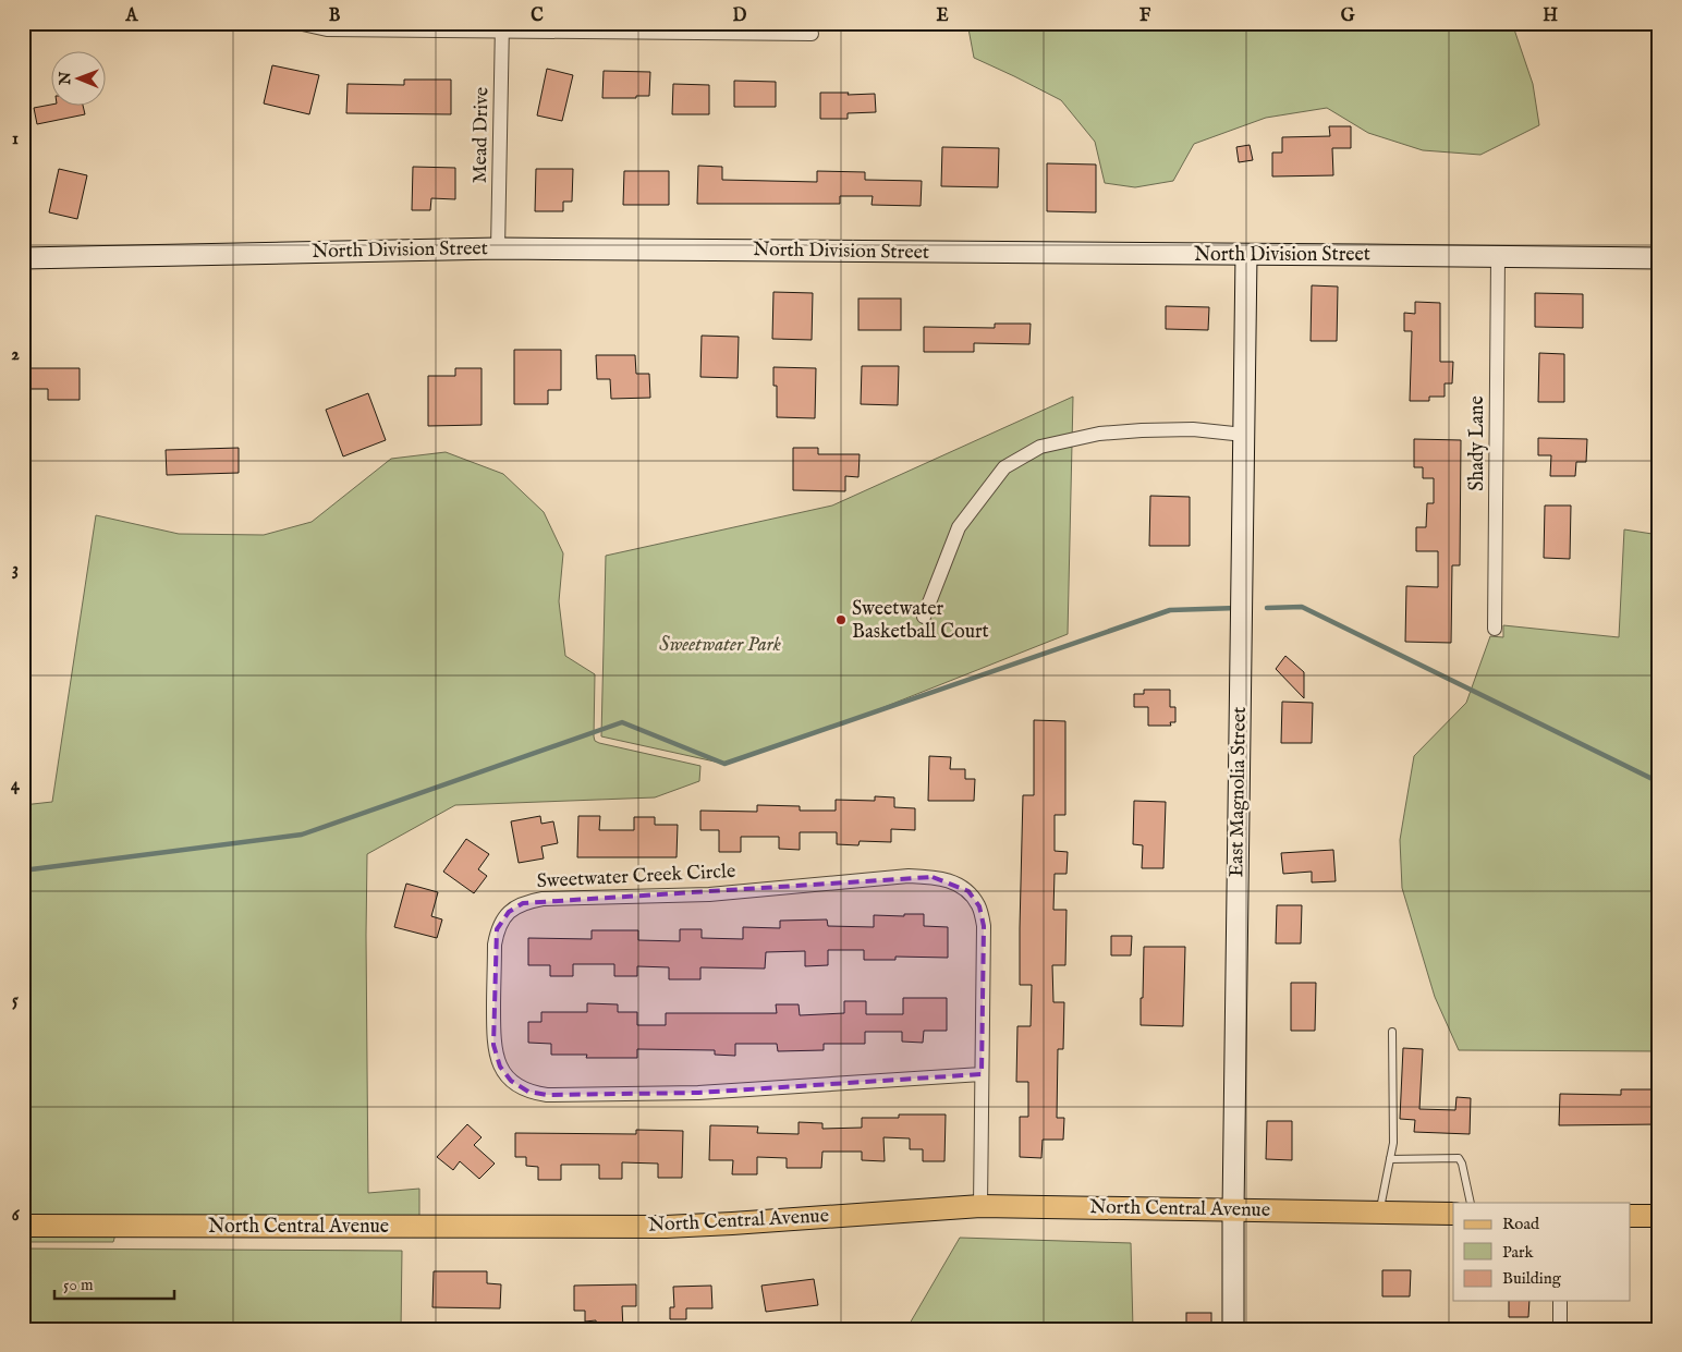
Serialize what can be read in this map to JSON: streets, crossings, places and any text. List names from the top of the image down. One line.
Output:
{"streets":{"main road":["North Central Avenue"],"street":["Mead Drive","North Division Street","Shady Lane","East Magnolia Street","Sweetwater Creek Circle"]},"crossings":[["Mead Drive","North Division Street"],["North Division Street","Shady Lane"],["North Division Street","East Magnolia Street"],["East Magnolia Street","North Central Avenue"],["Sweetwater Creek Circle","North Central Avenue"]],"parks":["Sweetwater Park"],"places":["Sweetwater Basketball Court"],"legend":["Road","Park","Building"],"scale_bar":"50 m","north":"left","grid":{"columns":["A","B","C","D","E","F","G","H"],"rows":["1","2","3","4","5","6"]}}
